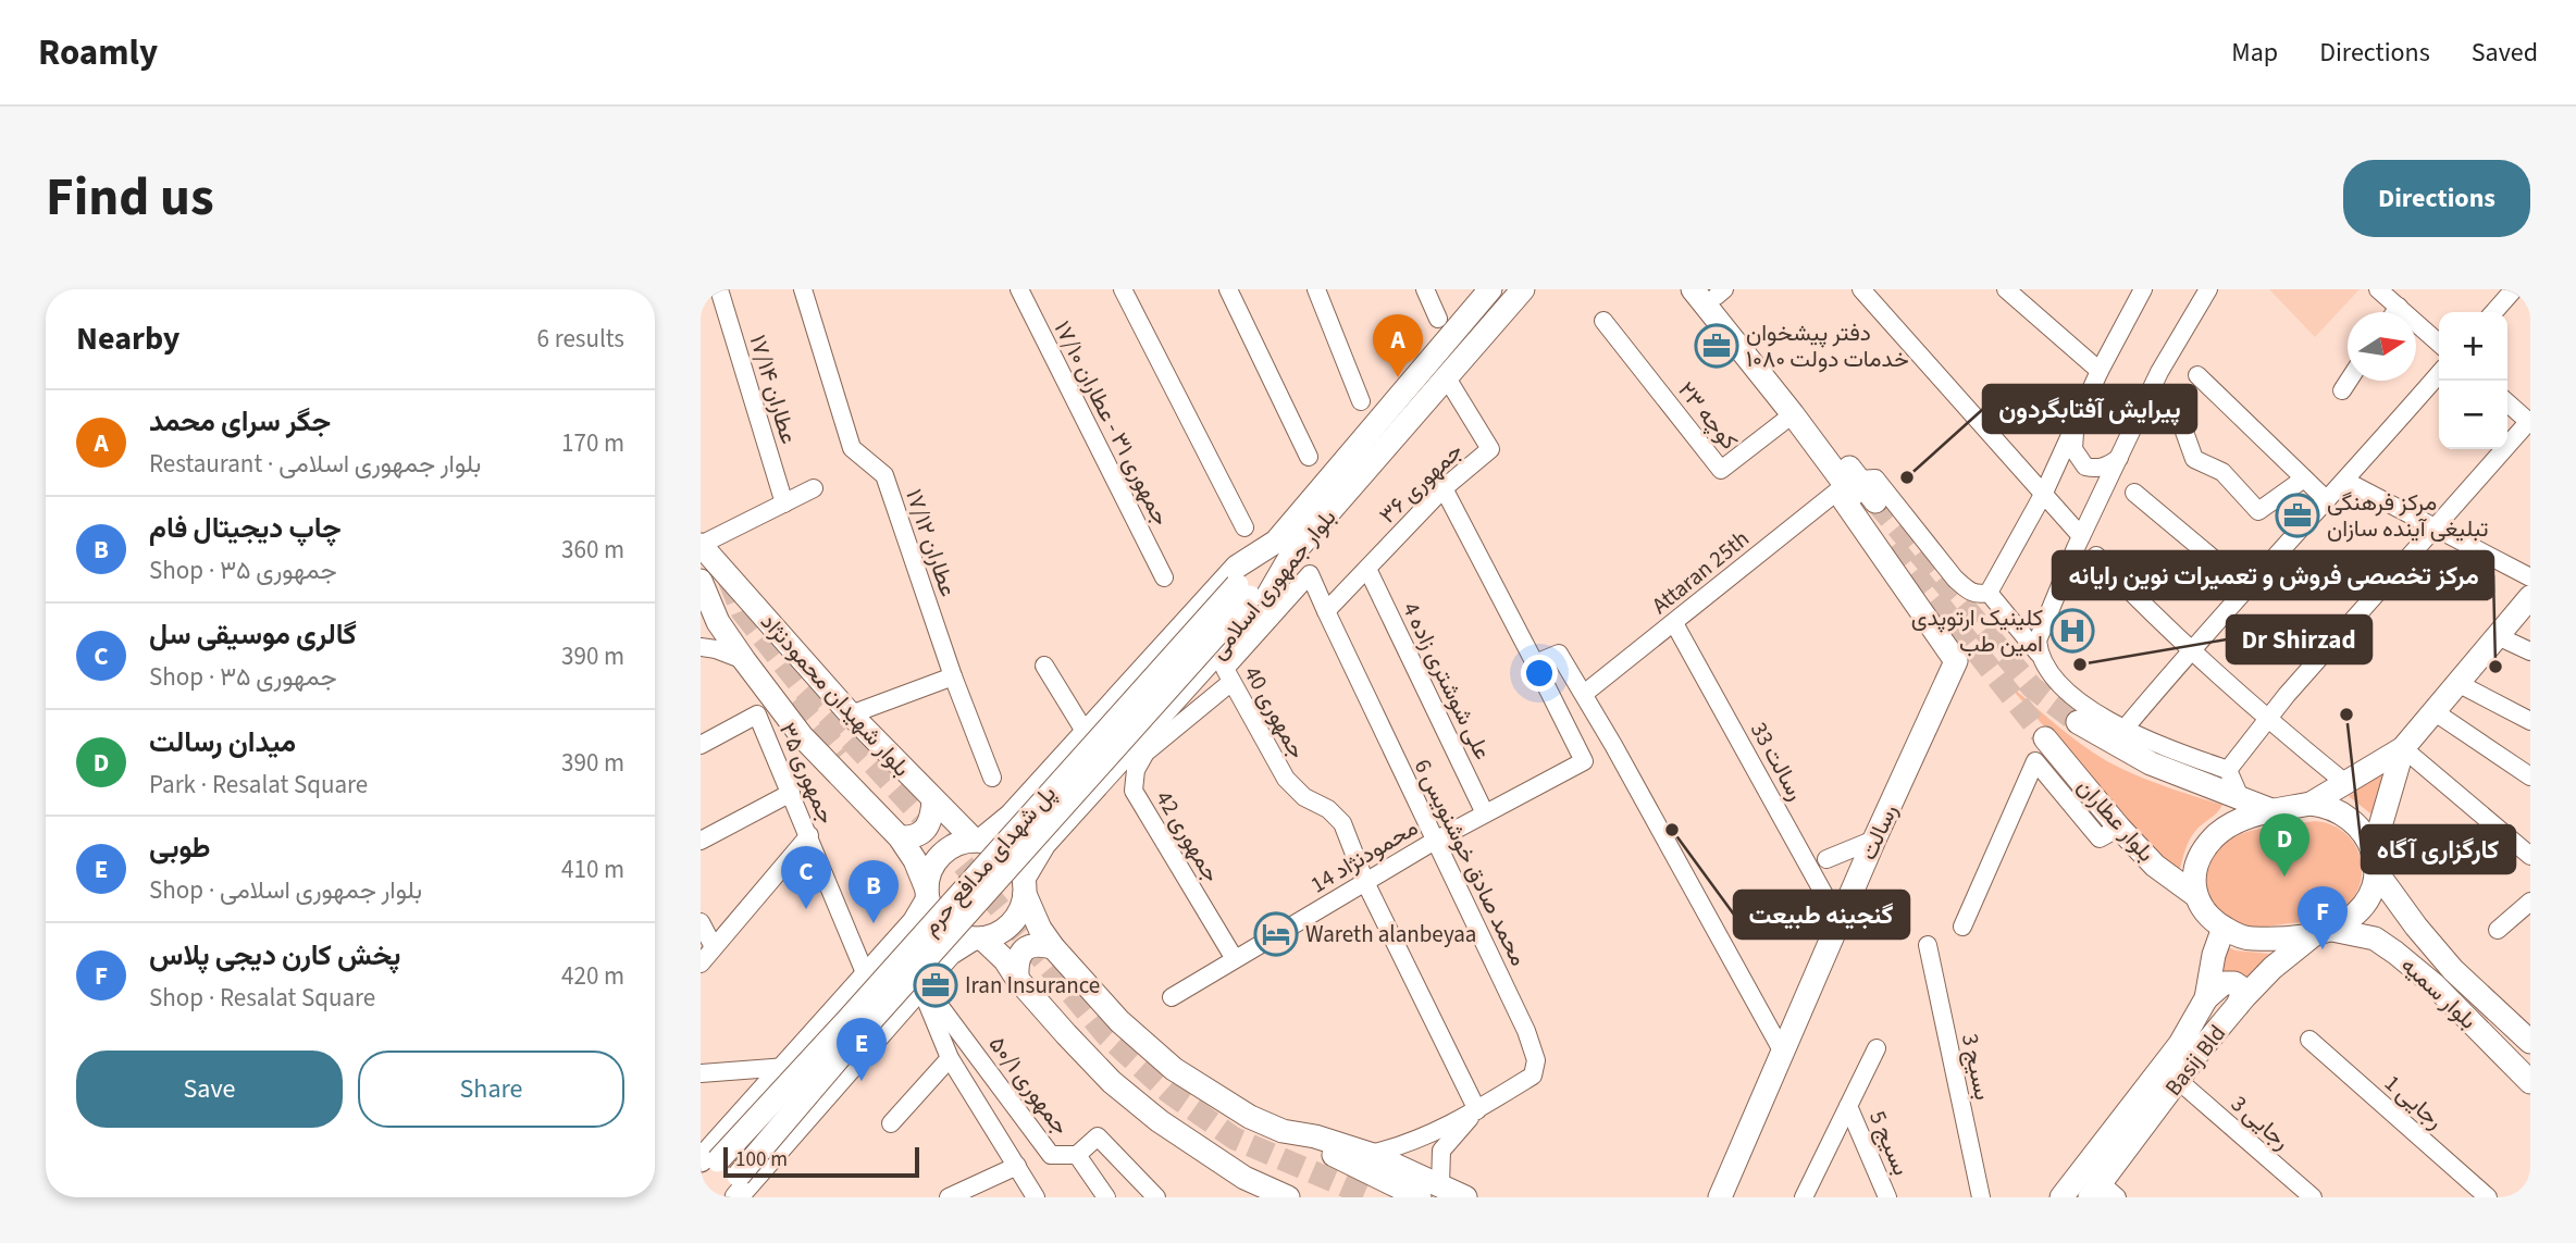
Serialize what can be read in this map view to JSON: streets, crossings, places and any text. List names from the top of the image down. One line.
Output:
{"streets":{"main road":["بلوار جمهوری اسلامی","بلوار شهیدان محمودنژاد","بلوار عطاران","رسالت","پل شهدای مدافع حرم","بلوار سمیه","Basij Bld"],"street":["عطاران ۱۷/۱۴","کوچه ۲۳","جمهوری ۳۱ - عطاران ۱۷/۱۰","جمهوری ۳۶","عطاران ۱۷/۱۲","Attaran 25th","علی شوشتری زاده 4","جمهوری 40","رسالت 33","جمهوری ۳۵","جمهوری 42","محمودنژاد 14","محمد صادق خوشنویس 6","بسیج 3","جمهوری ۵۰/۱","رجایی 1","رجایی 3","بسیج 5"]},"crossings":[["جمهوری ۳۶","بلوار جمهوری اسلامی"],["جمهوری ۳۶","علی شوشتری زاده 4"],["جمهوری ۳۶","محمد صادق خوشنویس 6"],["Attaran 25th","رسالت 33"],["Attaran 25th","رسالت"],["بلوار جمهوری اسلامی","بلوار شهیدان محمودنژاد"],["بلوار جمهوری اسلامی","پل شهدای مدافع حرم"],["علی شوشتری زاده 4","محمودنژاد 14"],["جمهوری 40","جمهوری 42"],["جمهوری 40","محمودنژاد 14"],["جمهوری 40","محمد صادق خوشنویس 6"],["رسالت 33","رسالت"],["بلوار عطاران","بلوار سمیه"],["بلوار عطاران","Basij Bld"],["جمهوری 42","محمودنژاد 14"],["جمهوری 42","محمد صادق خوشنویس 6"],["محمودنژاد 14","محمد صادق خوشنویس 6"],["بلوار سمیه","Basij Bld"],["Basij Bld","رجایی 3"]],"places":{"office":["دفتر پیشخوان خدمات دولت ۱۰۸۰","مرکز فرهنگی تبلیغی آینده سازان","Iran Insurance"],"other":["پیرایش آفتابگردون","Dr Shirzad","مرکز تخصصی فروش و تعمیرات نوین رایانه","کارگزاری آگاه","گنجینه طبیعت"],"hospital":["کلینیک ارتوپدی امین طب"],"hotel":["Wareth alanbeyaa"]},"scale_bar":"100 m","north":"right","page":{"header":"Roamly","nav":["Map","Directions","Saved"],"title":"Find us","buttons":["Directions",["Save","Share"]],"heading":["Nearby","6 results"],"map_buttons":["+","−"],"pins":["A","D","C","B","F","E"],"list":[{"mark":"A","name":"جگر سرای محمد","note":"Restaurant · بلوار جمهوری اسلامی","value":"170 m"},{"mark":"B","name":"چاپ دیجیتال فام","note":"Shop · جمهوری ۳۵","value":"360 m"},{"mark":"C","name":"گالری موسیقی سل","note":"Shop · جمهوری ۳۵","value":"390 m"},{"mark":"D","name":"میدان رسالت","note":"Park · Resalat Square","value":"390 m"},{"mark":"E","name":"طوبی","note":"Shop · بلوار جمهوری اسلامی","value":"410 m"},{"mark":"F","name":"پخش کارن دیجی پلاس","note":"Shop · Resalat Square","value":"420 m"}],"scale":"100 m"}}
